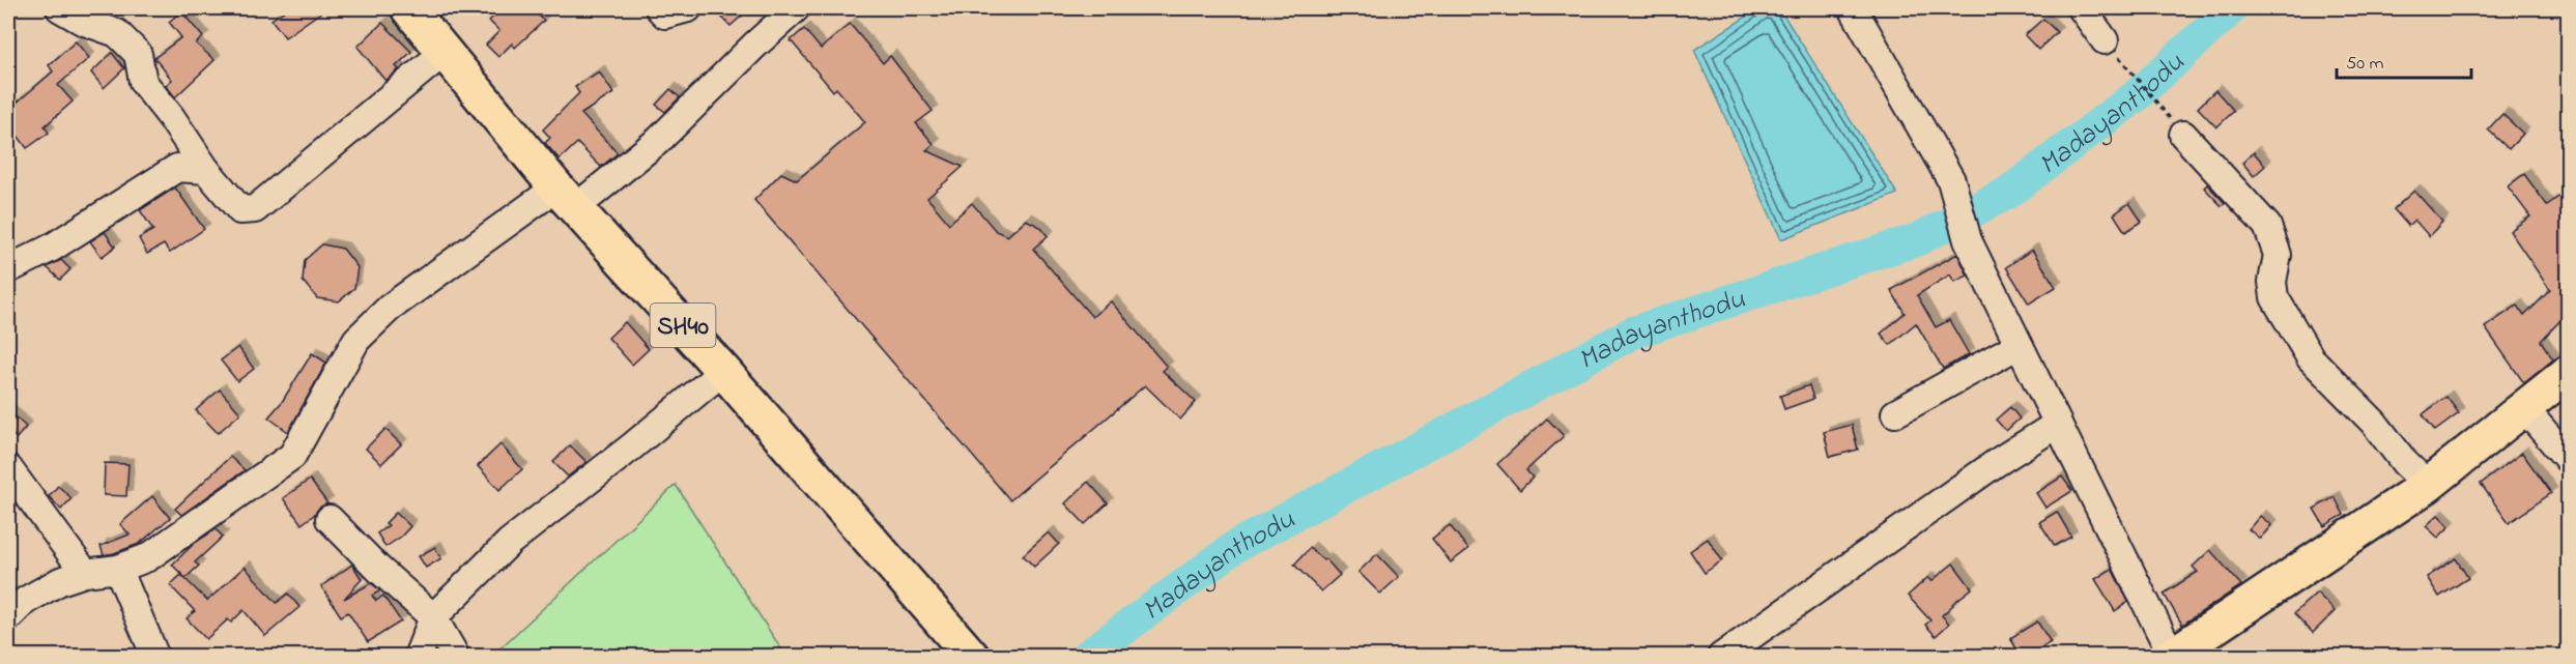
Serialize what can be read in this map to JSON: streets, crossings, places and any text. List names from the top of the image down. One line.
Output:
{"streets":{"main road":["SH40"]},"water":["Madayanthodu"],"scale_bar":"50 m"}
